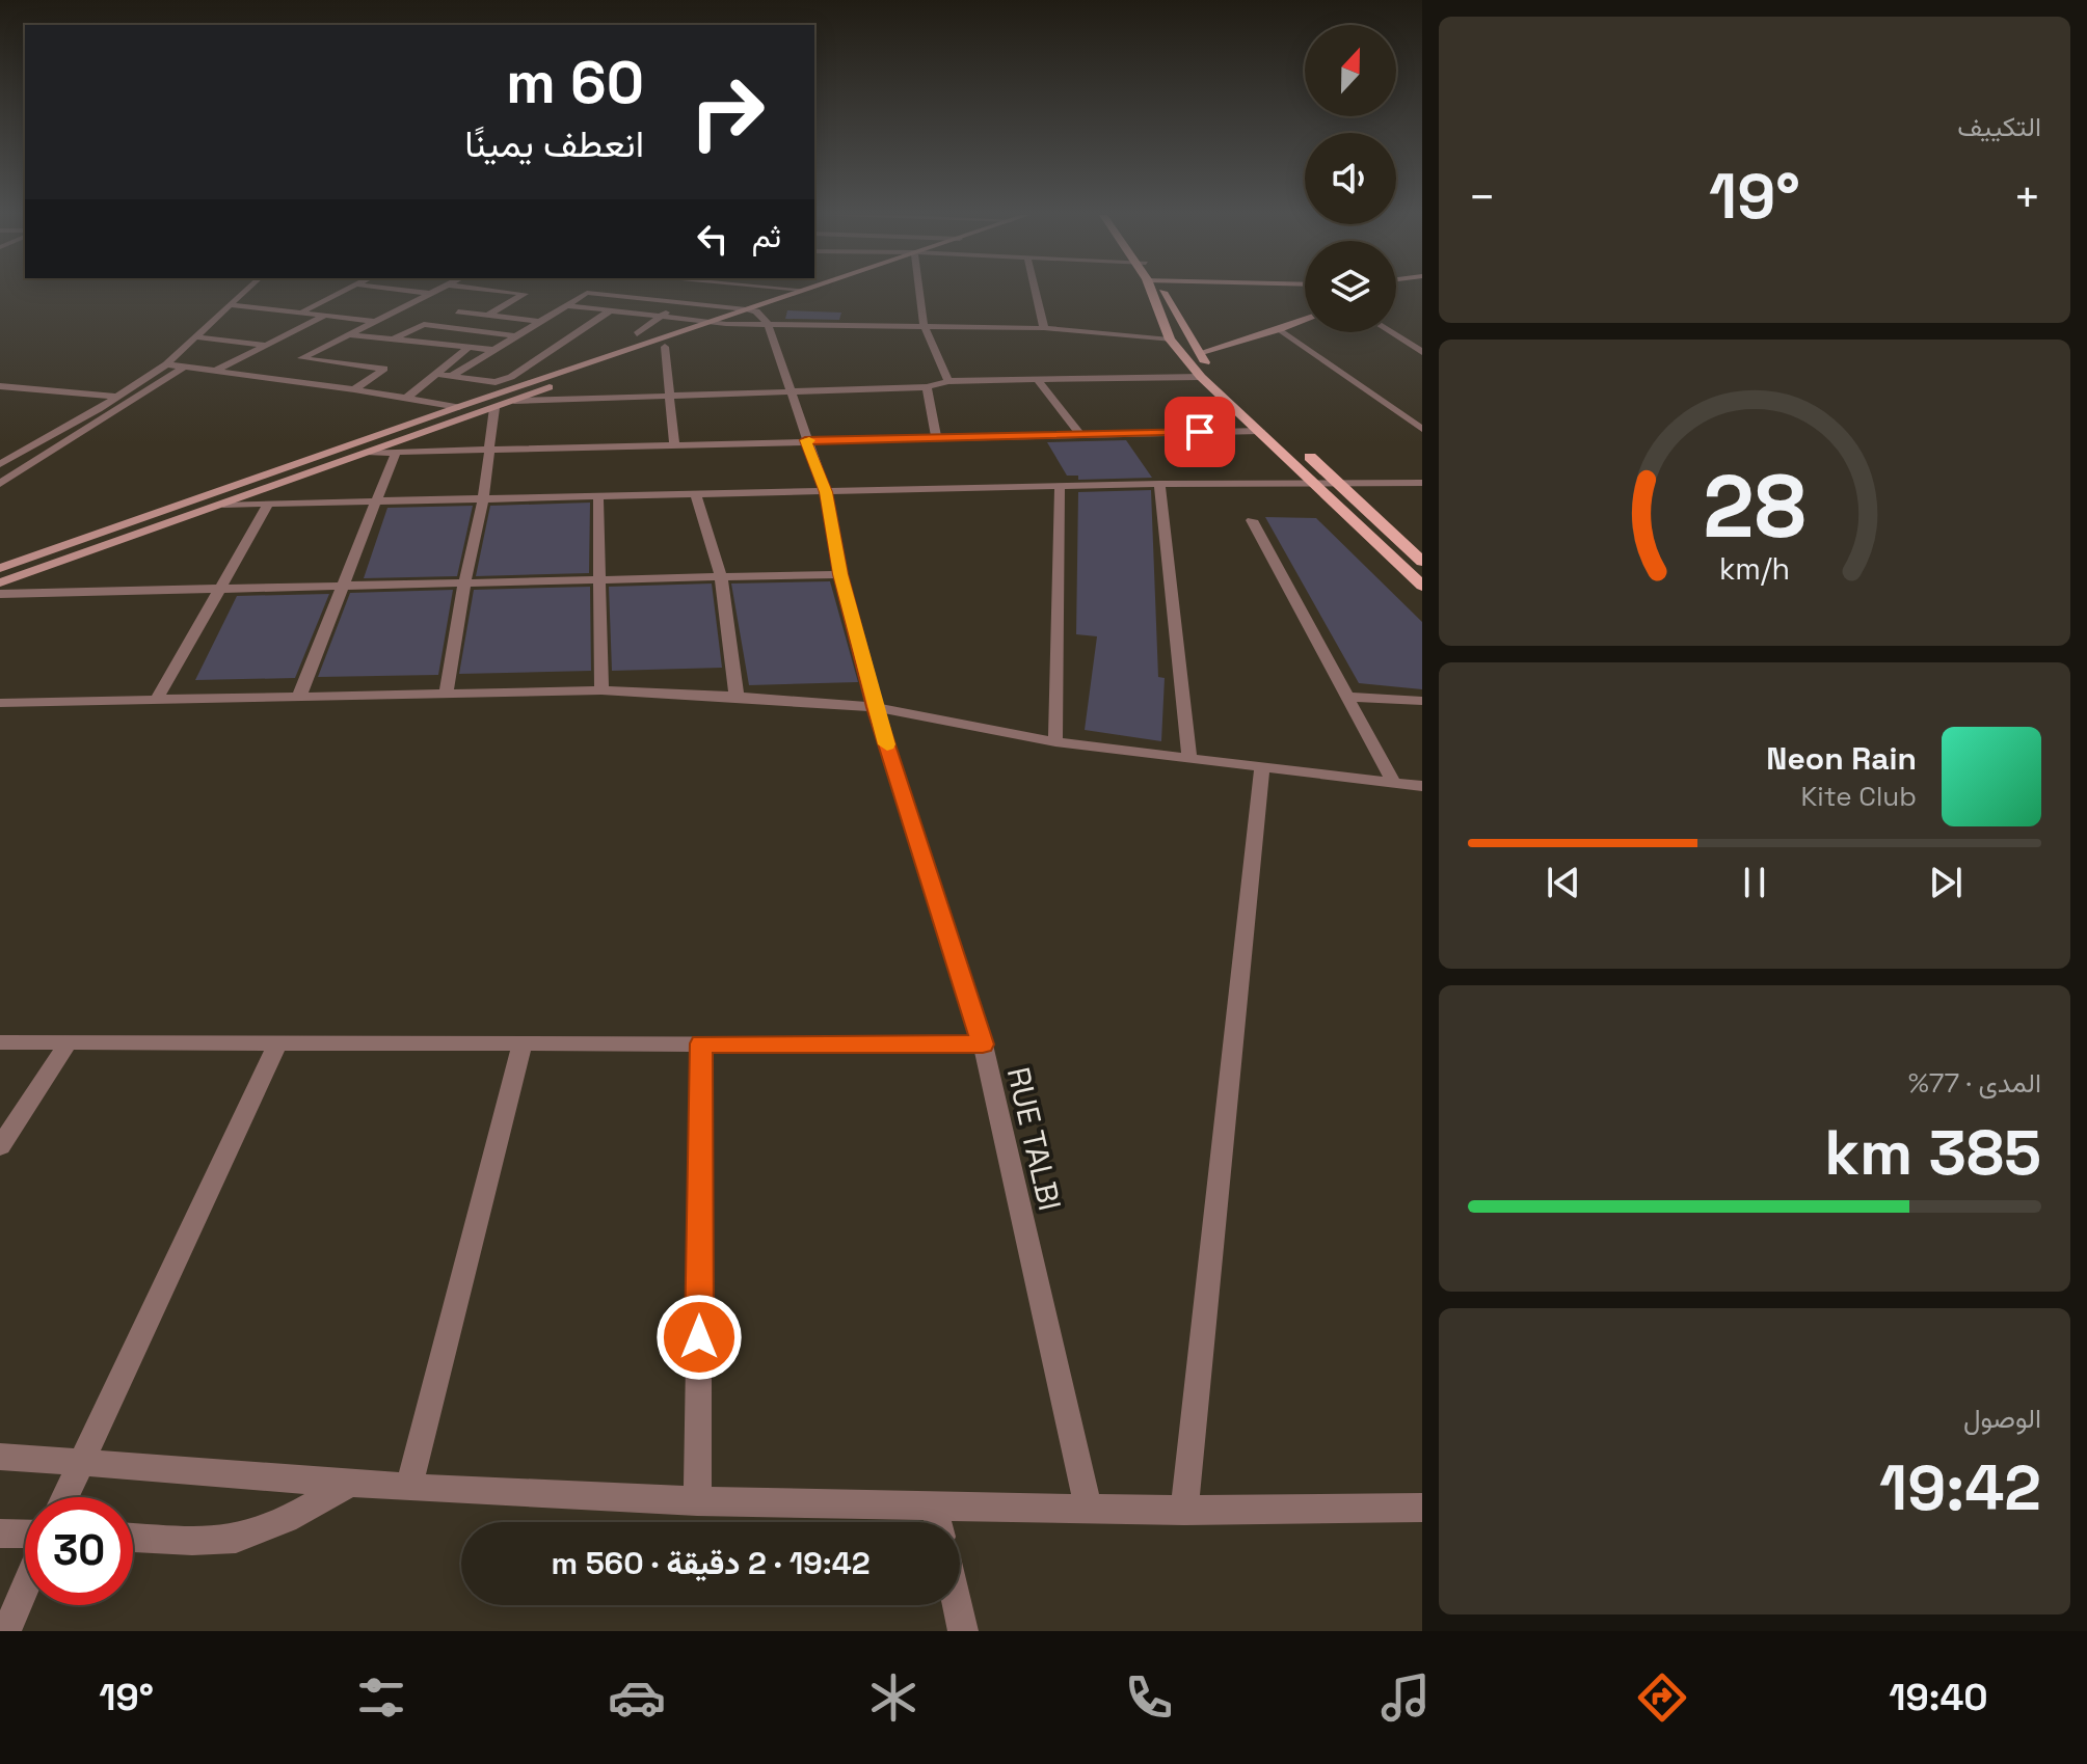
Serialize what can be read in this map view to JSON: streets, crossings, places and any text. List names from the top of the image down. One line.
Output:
{"streets":{"street":["RUE TALBI"]},"north":"top","page":{"tile":["التكييف",["المدى · 77%","385 km"],["الوصول","19:42"]],"turn":["60 m","انعطف يمينًا"],"heat":["−","19°","+"],"then":"ثم","song":["Neon Rain","Kite Club"],"limit":"30","trip":"19:42 · 2 دقيقة · 560 m","tabs":["19:40","19°"],"gauge":["28","km/h"]}}
